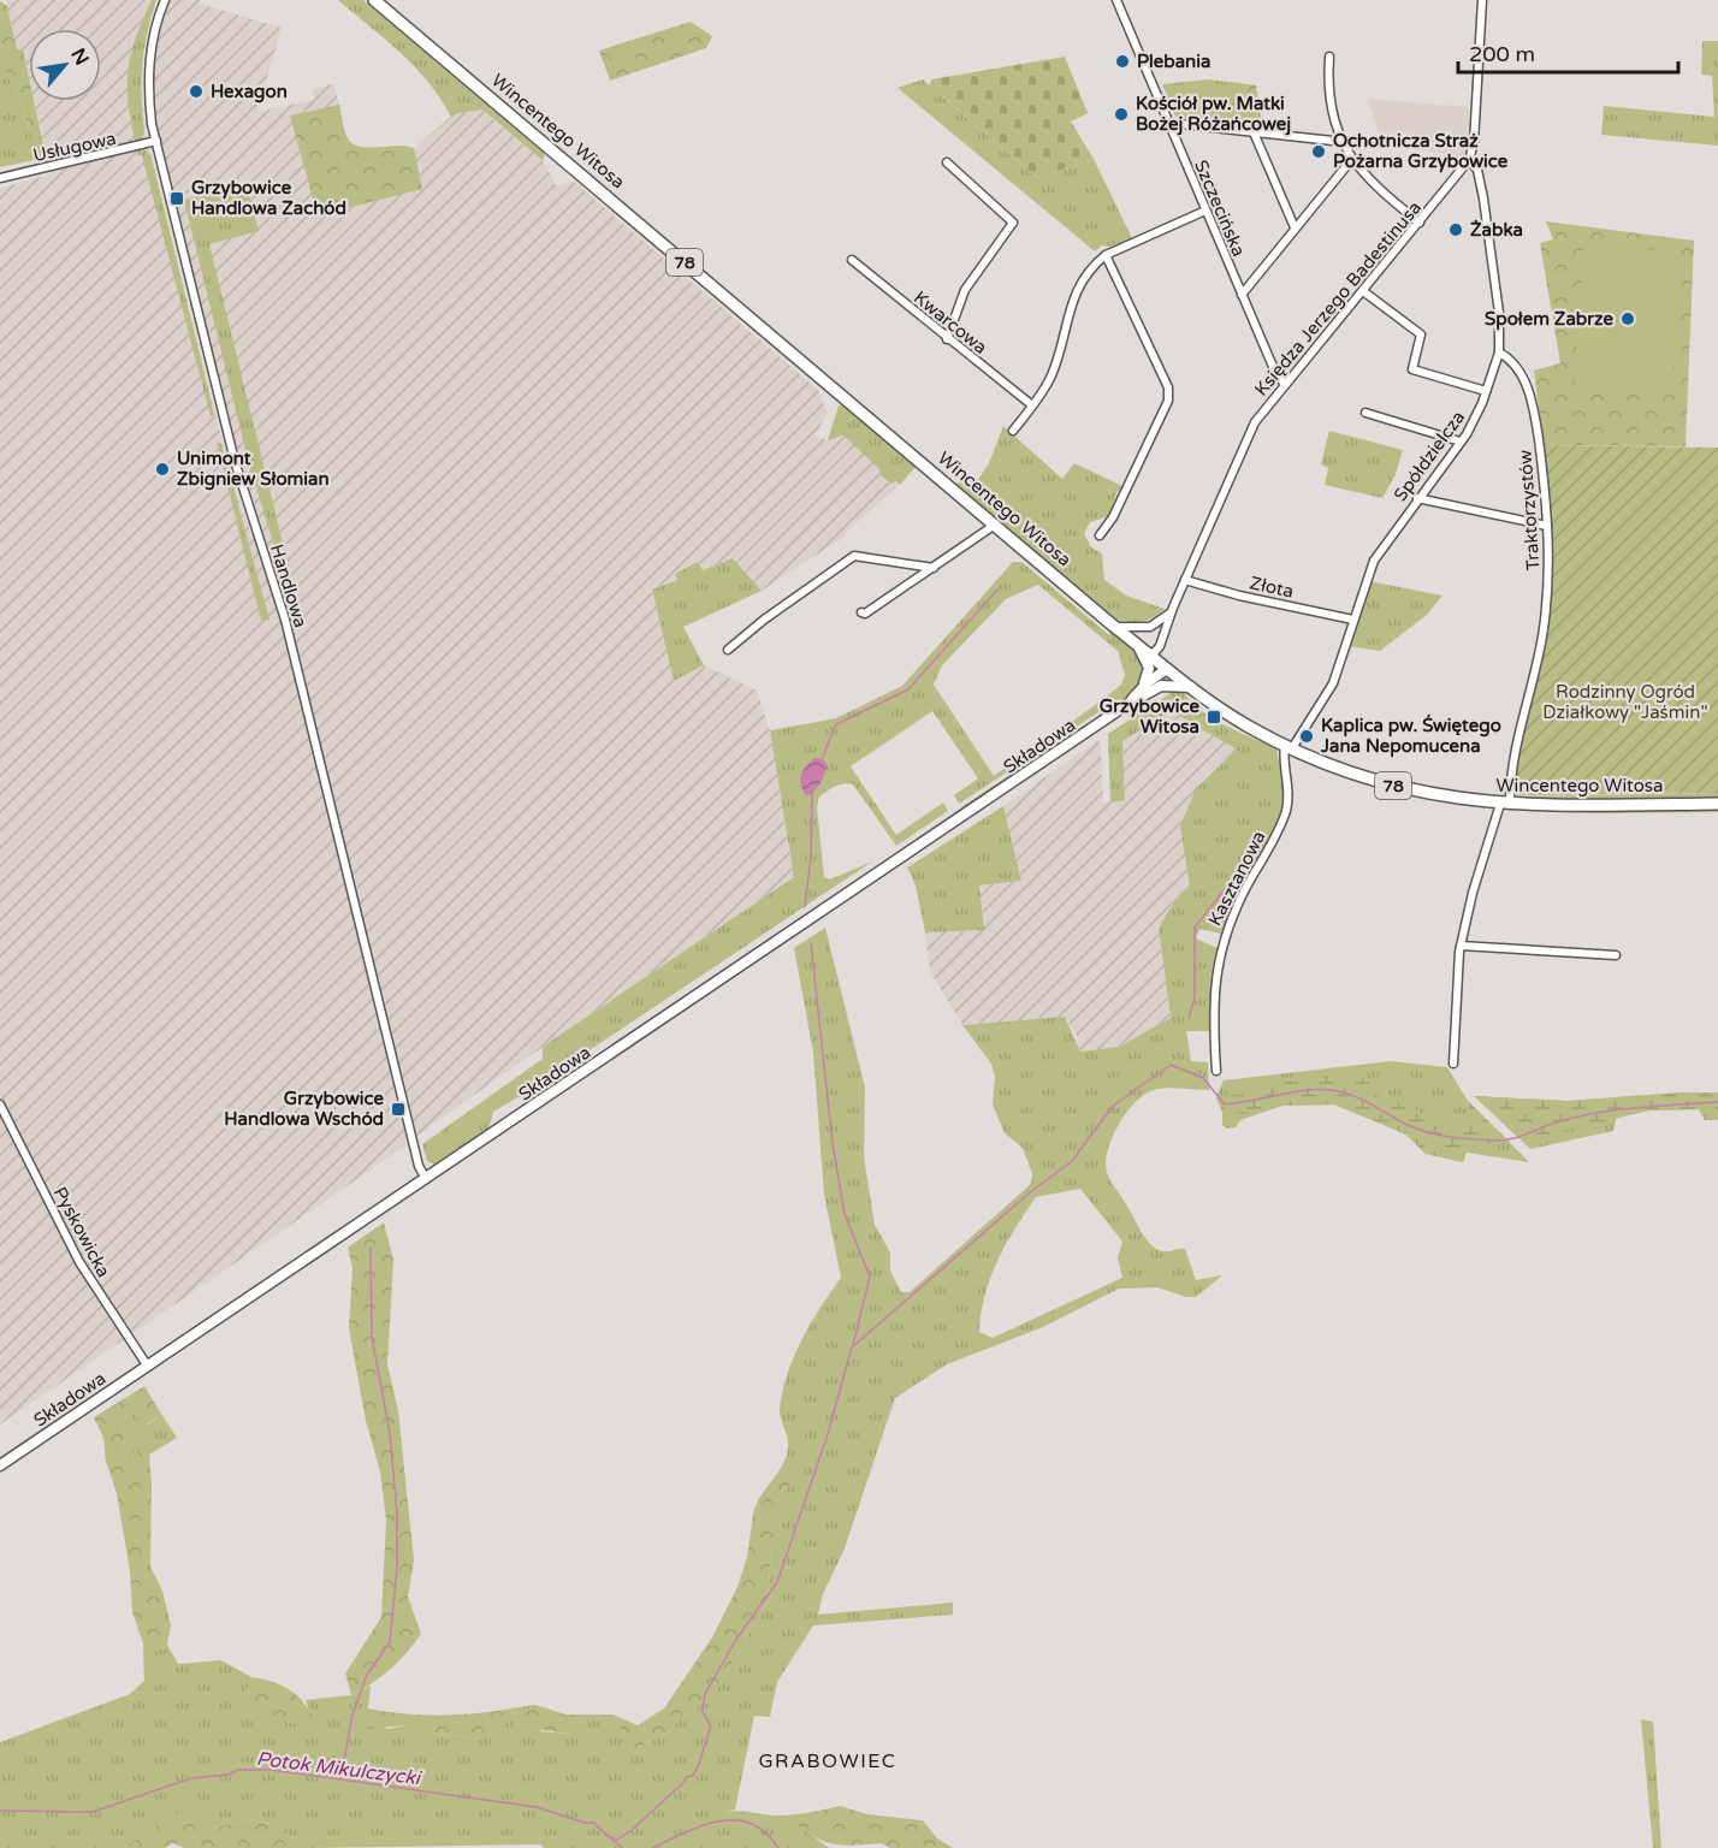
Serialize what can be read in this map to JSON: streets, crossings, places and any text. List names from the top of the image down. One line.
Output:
{"streets":{"main road":["Wincentego Witosa","78","Składowa"],"street":["Usługowa","Szczecińska","Księdza Jerzego Badestinusa","Kwarcowa","Spółdzielcza","Traktorzystów","Handlowa","Złota","Kasztanowa","Pyskowicka"]},"crossings":[["Wincentego Witosa","Księdza Jerzego Badestinusa"],["Wincentego Witosa","Spółdzielcza"],["Wincentego Witosa","Traktorzystów"],["Wincentego Witosa","Składowa"],["Wincentego Witosa","Kasztanowa"],["Usługowa","Handlowa"],["Szczecińska","Księdza Jerzego Badestinusa"],["Księdza Jerzego Badestinusa","Spółdzielcza"],["Księdza Jerzego Badestinusa","Złota"],["Księdza Jerzego Badestinusa","Składowa"],["Spółdzielcza","Traktorzystów"],["Spółdzielcza","Złota"],["Spółdzielcza","Kasztanowa"],["Handlowa","Składowa"],["Składowa","Pyskowicka"]],"districts":["GRABOWIEC"],"water":["Potok Mikulczycki"],"parks":["Rodzinny Ogród Działkowy \"Jaśmin\""],"places":{"other":["Plebania","Hexagon","Kościół pw. Matki Bożej Różańcowej","Ochotnicza Straż Pożarna Grzybowice","Żabka","Społem Zabrze","Unimont Zbigniew Słomian","Kaplica pw. Świętego Jana Nepomucena"],"transit":["Grzybowice Handlowa Zachód","Grzybowice Witosa","Grzybowice Handlowa Wschód"]},"scale_bar":"200 m","north":"top right"}
